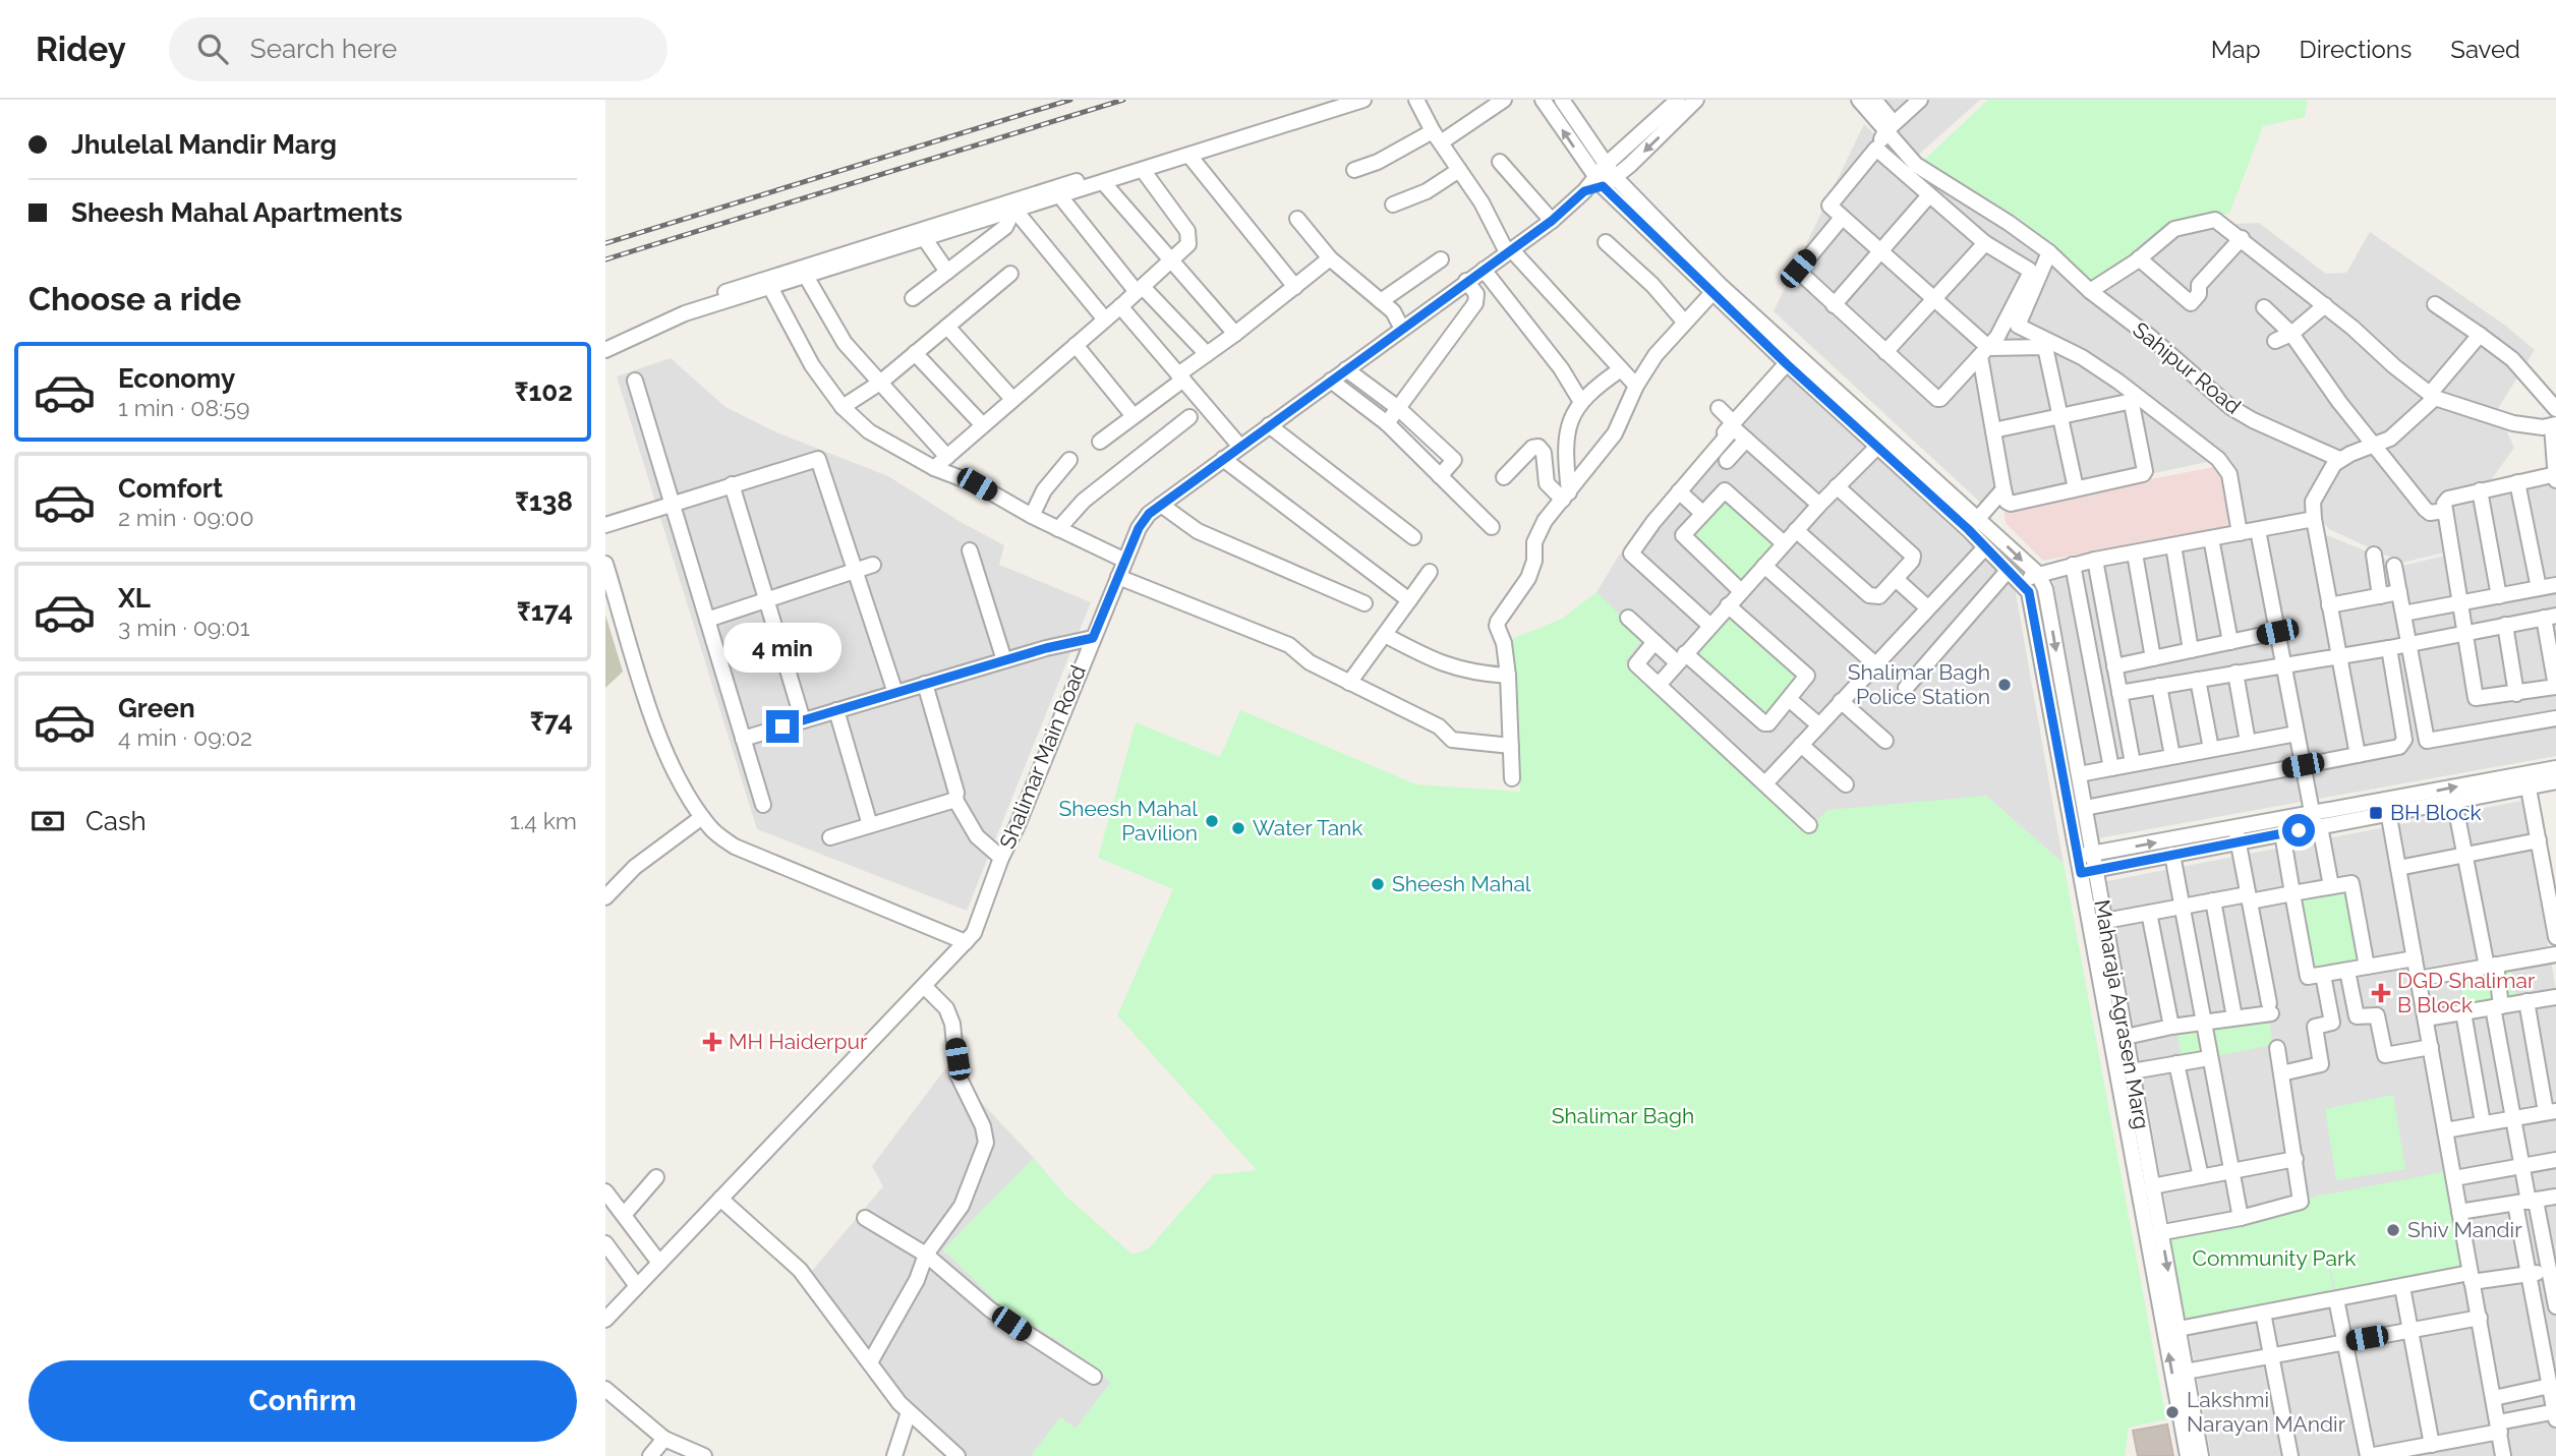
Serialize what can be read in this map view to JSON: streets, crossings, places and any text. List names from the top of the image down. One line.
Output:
{"streets":{"street":["Sahipur Road","Shalimar Main Road","Maharaja Agrasen Marg"]},"parks":["Shalimar Bagh","Community Park"],"places":{"other":["Shalimar Bagh Police Station","Sheesh Mahal Pavilion","Water Tank","Sheesh Mahal","Shiv Mandir","Lakshmi Narayan MAndir"],"transit":["BH Block"],"health":["DGD Shalimar B Block","MH Haiderpur"]},"page":{"header":"Ridey","search":"Search here","nav":["Map","Directions","Saved"],"banner":["Jhulelal Mandir Marg","Sheesh Mahal Apartments"],"heading":"Choose a ride","list":[{"name":"Economy","note":"1 min · 08:59","value":"₹102"},{"name":"Comfort","note":"2 min · 09:00","value":"₹138"},{"name":"XL","note":"3 min · 09:01","value":"₹174"},{"name":"Green","note":"4 min · 09:02","value":"₹74"}],"bubble":"4 min","pay":["Cash","1.4 km"],"buttons":"Confirm"}}
